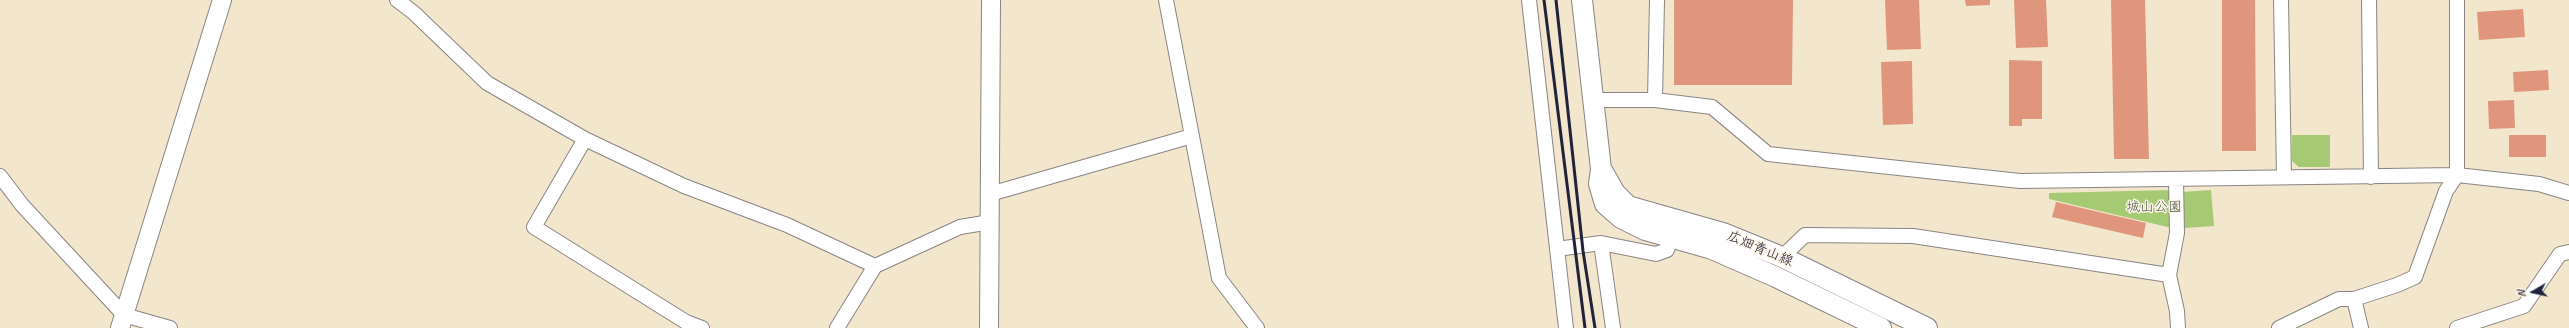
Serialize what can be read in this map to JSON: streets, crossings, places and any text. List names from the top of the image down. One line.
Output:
{"streets":{"main road":["広畑青山線"]},"parks":["城山公園"],"north":"left"}
